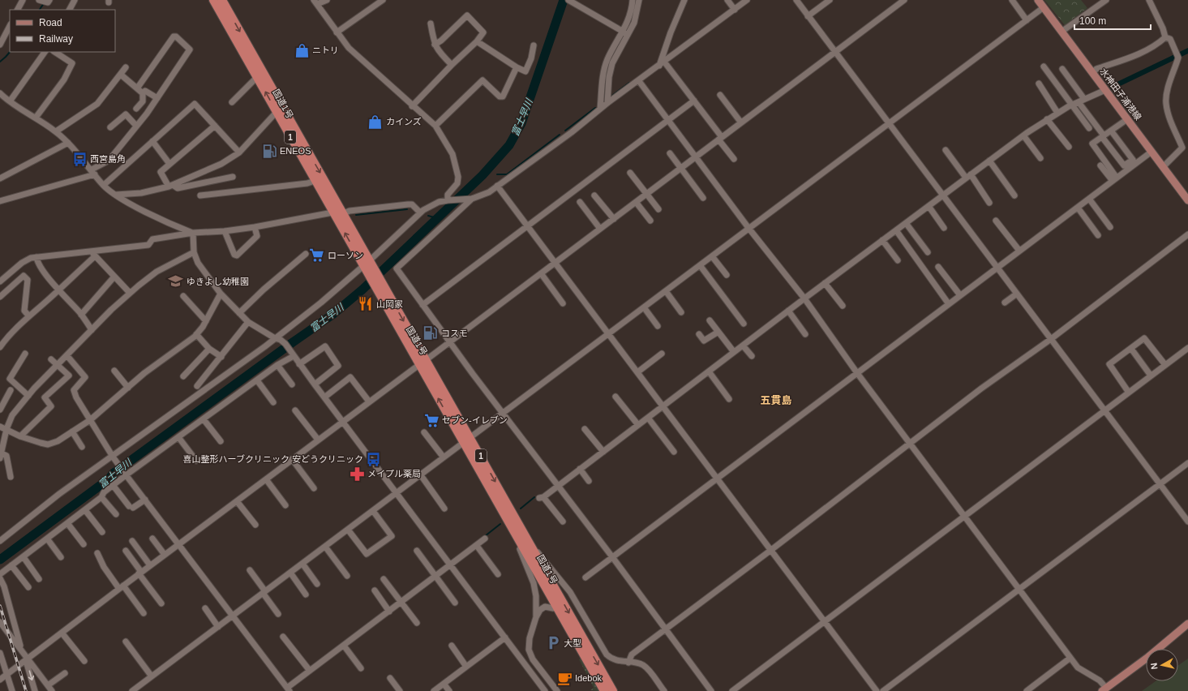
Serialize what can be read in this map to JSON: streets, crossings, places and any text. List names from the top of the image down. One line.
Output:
{"streets":{"highway":["国道1号","1"],"main road":["水神田子浦港線"]},"districts":["五貫島"],"water":["富士早川"],"places":{"shop":["ニトリ","カインズ"],"fuel station":["ENEOS","コスモ"],"bus stop":["西宮島角","喜山整形ハーブクリニック 安どうクリニック"],"supermarket":["ローソン","セブン-イレブン"],"school or university":["ゆきよし幼稚園"],"restaurant":["山岡家"],"pharmacy":["メイプル薬局"],"parking":["大型"],"cafe":["Idebok"]},"legend":["Road","Railway"],"scale_bar":"100 m","north":"left"}
